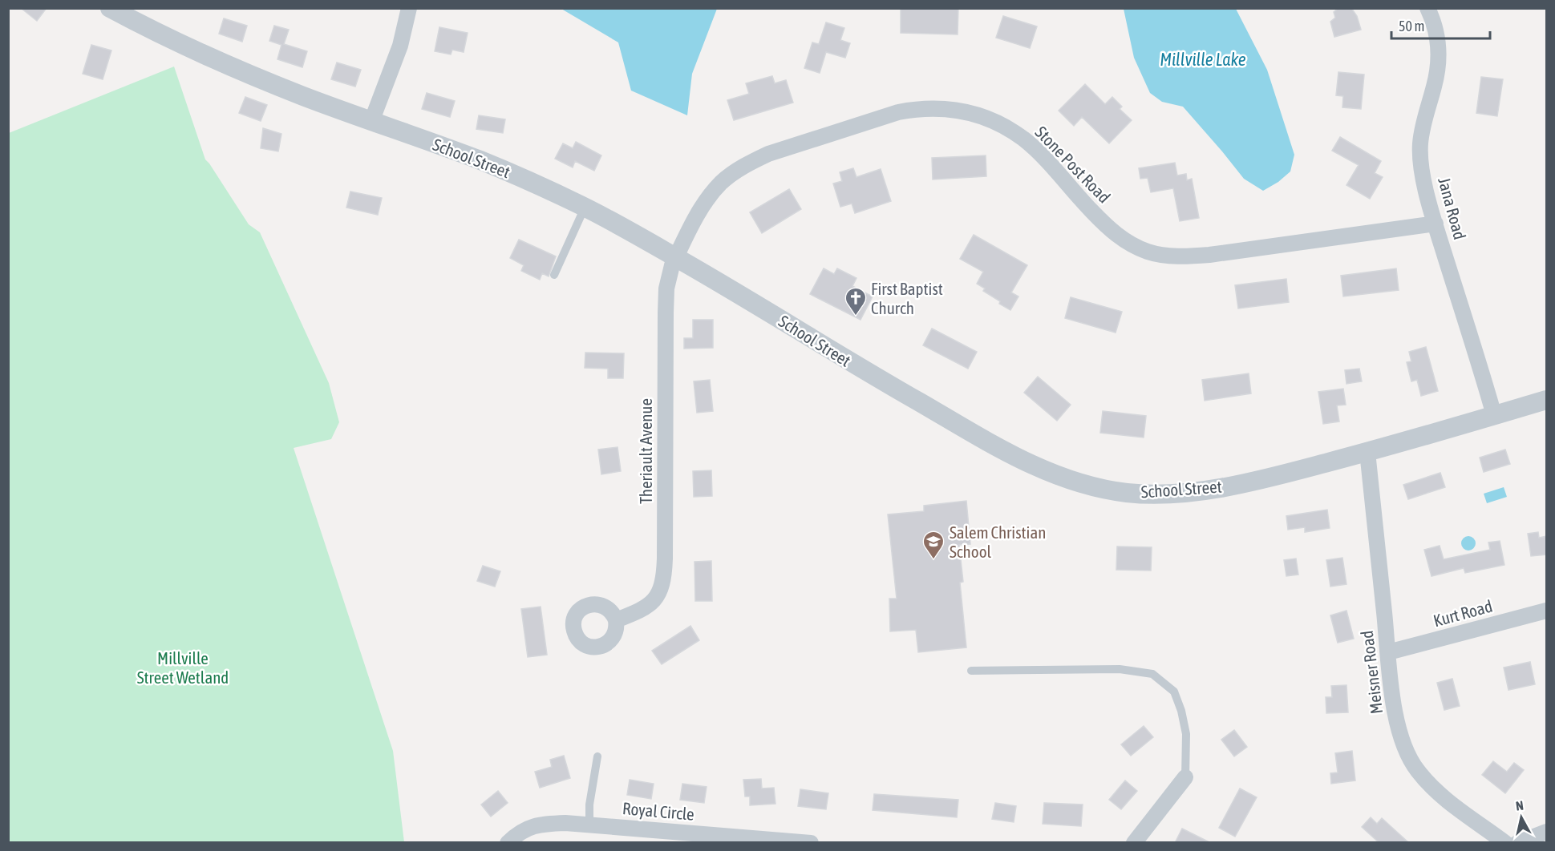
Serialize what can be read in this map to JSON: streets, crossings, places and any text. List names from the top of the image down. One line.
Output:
{"streets":{"street":["School Street","Stone Post Road","Jana Road","Theriault Avenue","Kurt Road","Meisner Road","Royal Circle"]},"crossings":[["School Street","Stone Post Road"],["School Street","Jana Road"],["School Street","Theriault Avenue"],["School Street","Meisner Road"],["Stone Post Road","Jana Road"],["Stone Post Road","Theriault Avenue"],["Kurt Road","Meisner Road"]],"water":["Millville Lake"],"parks":["Millville Street Wetland"],"places":{"church":["First Baptist Church"],"school or university":["Salem Christian School"]},"scale_bar":"50 m","north":"top"}
